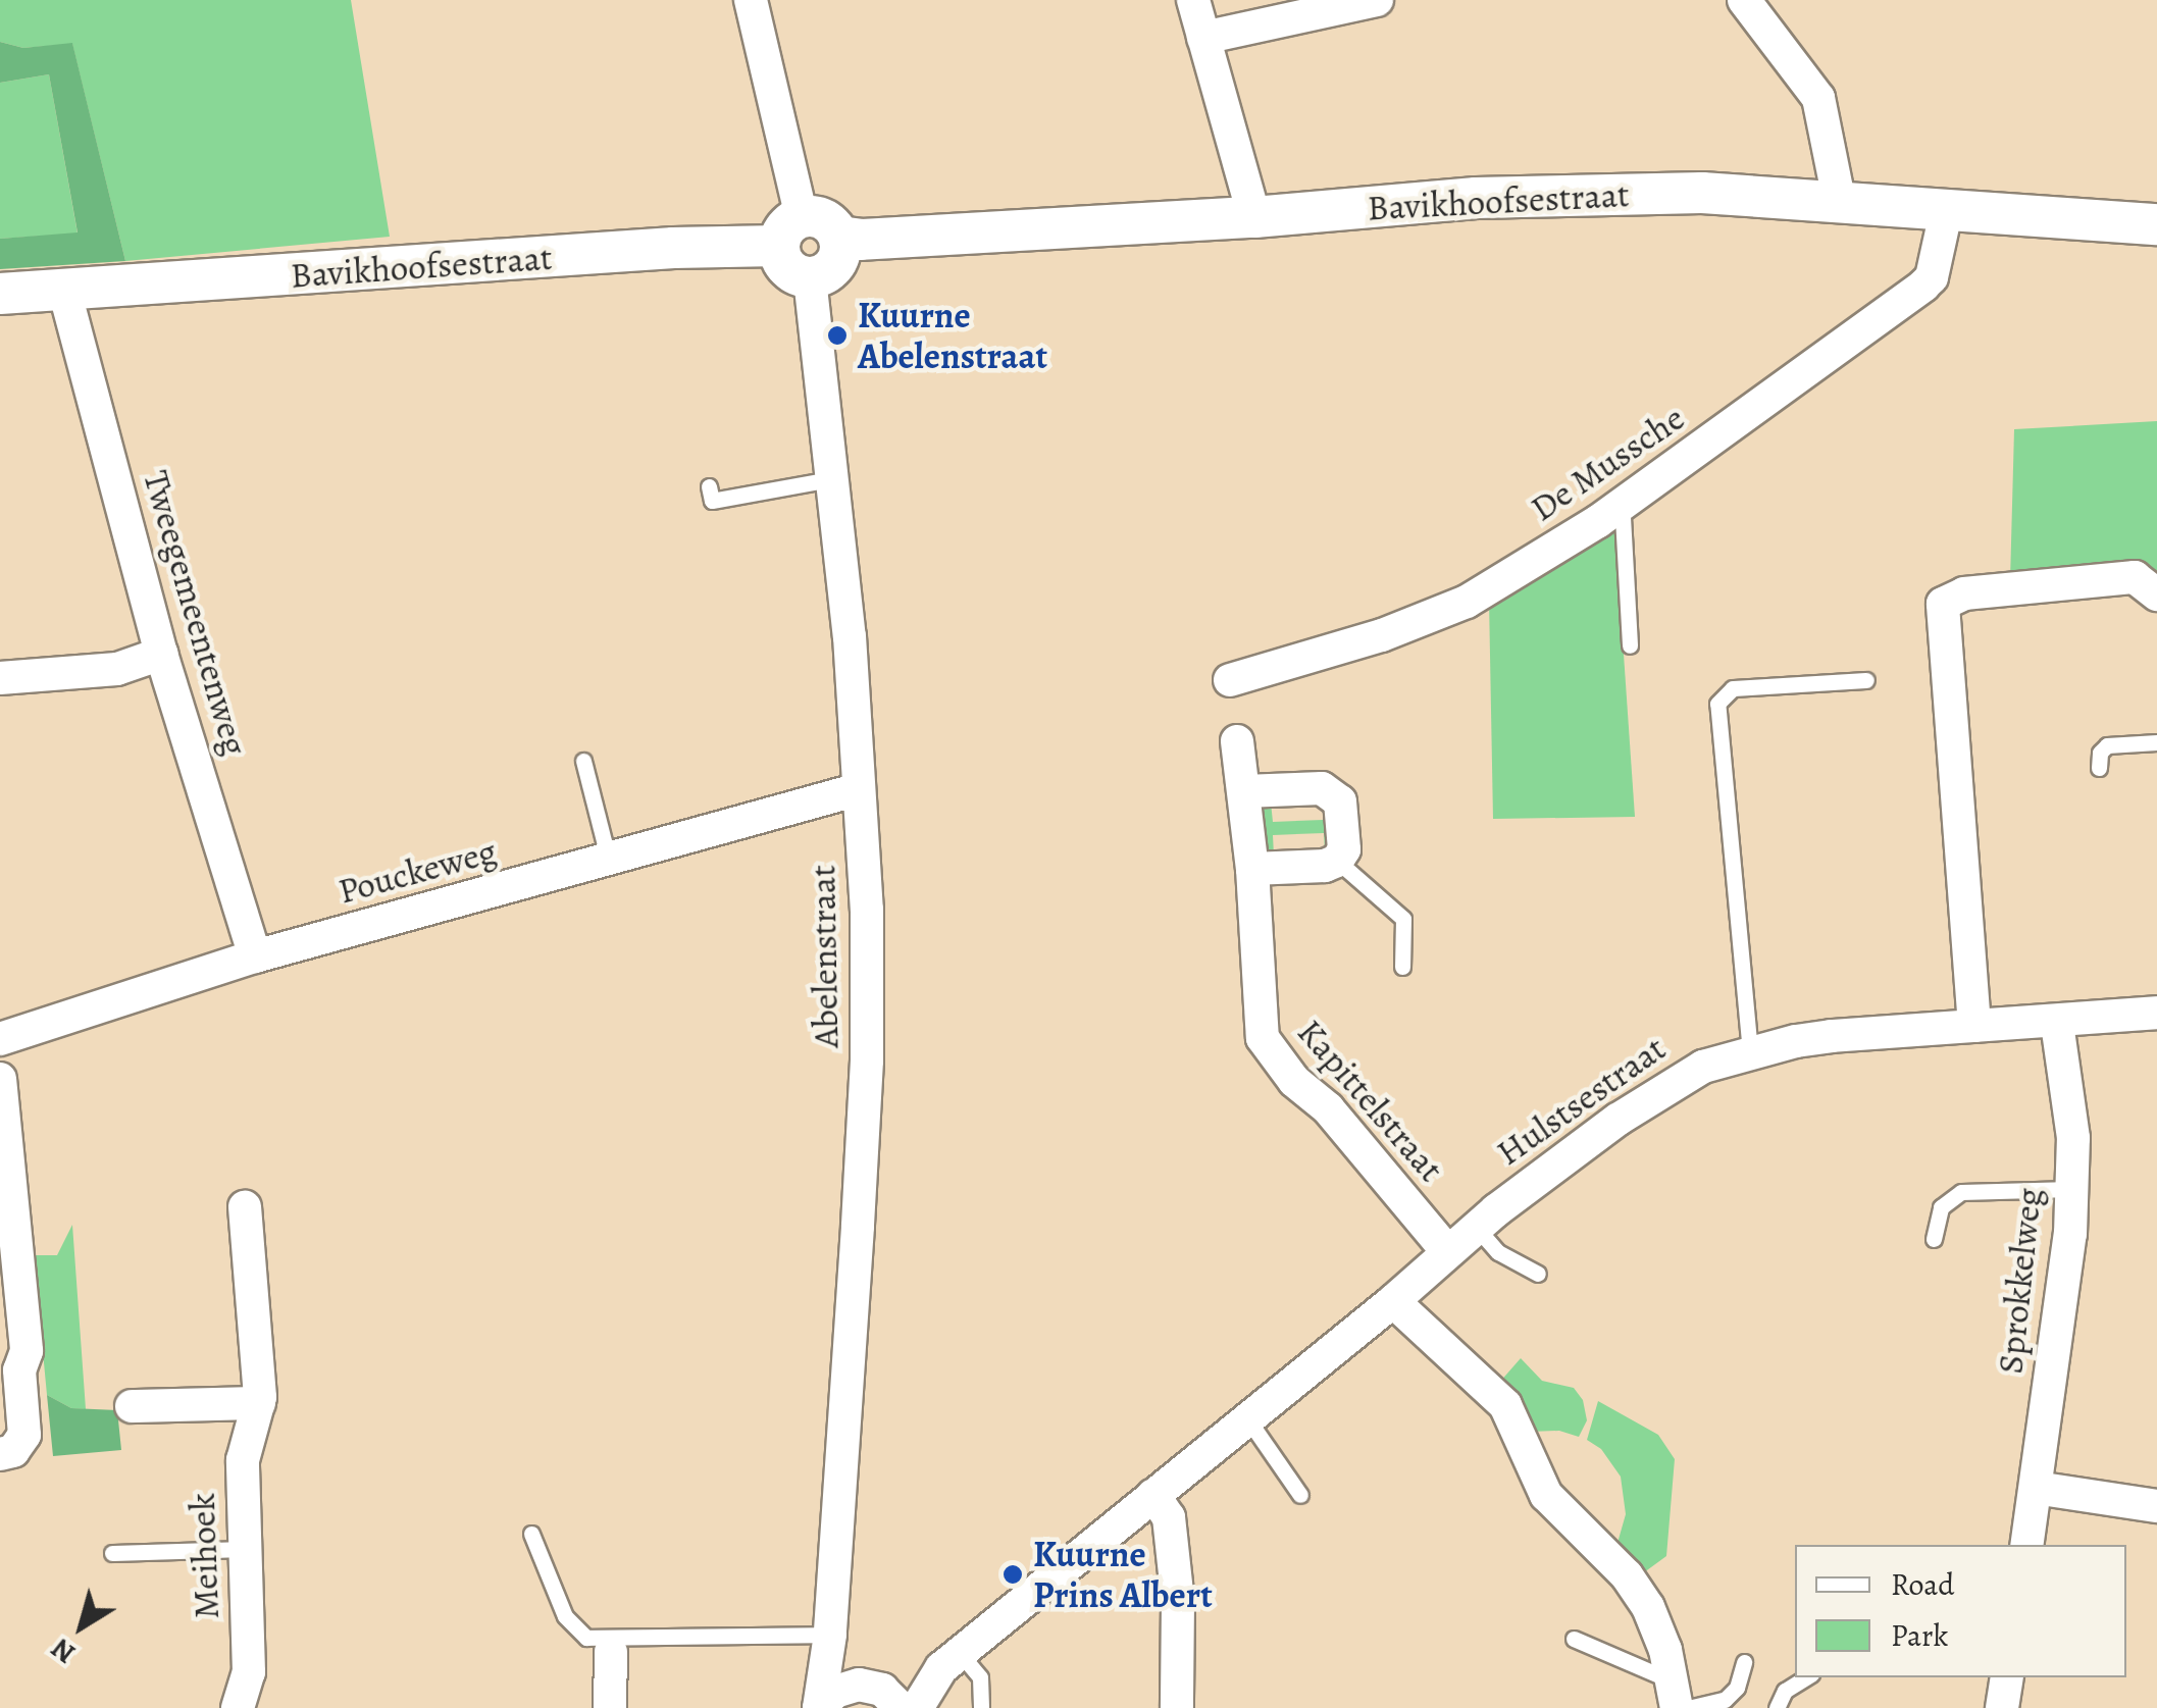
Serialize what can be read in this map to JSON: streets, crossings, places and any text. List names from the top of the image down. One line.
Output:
{"streets":{"street":["Bavikhoofsestraat","De Mussche","Tweegemeentenweg","Pouckeweg","Abelenstraat","Kapittelstraat","Hulstsestraat","Sprokkelweg","Meihoek"]},"crossings":[["Bavikhoofsestraat","De Mussche"],["Bavikhoofsestraat","Tweegemeentenweg"],["Bavikhoofsestraat","Abelenstraat"],["Tweegemeentenweg","Pouckeweg"],["Pouckeweg","Abelenstraat"],["Abelenstraat","Hulstsestraat"],["Kapittelstraat","Hulstsestraat"],["Hulstsestraat","Sprokkelweg"]],"places":["Kuurne Abelenstraat","Kuurne Prins Albert"],"legend":["Road","Park"],"north":"bottom left"}
